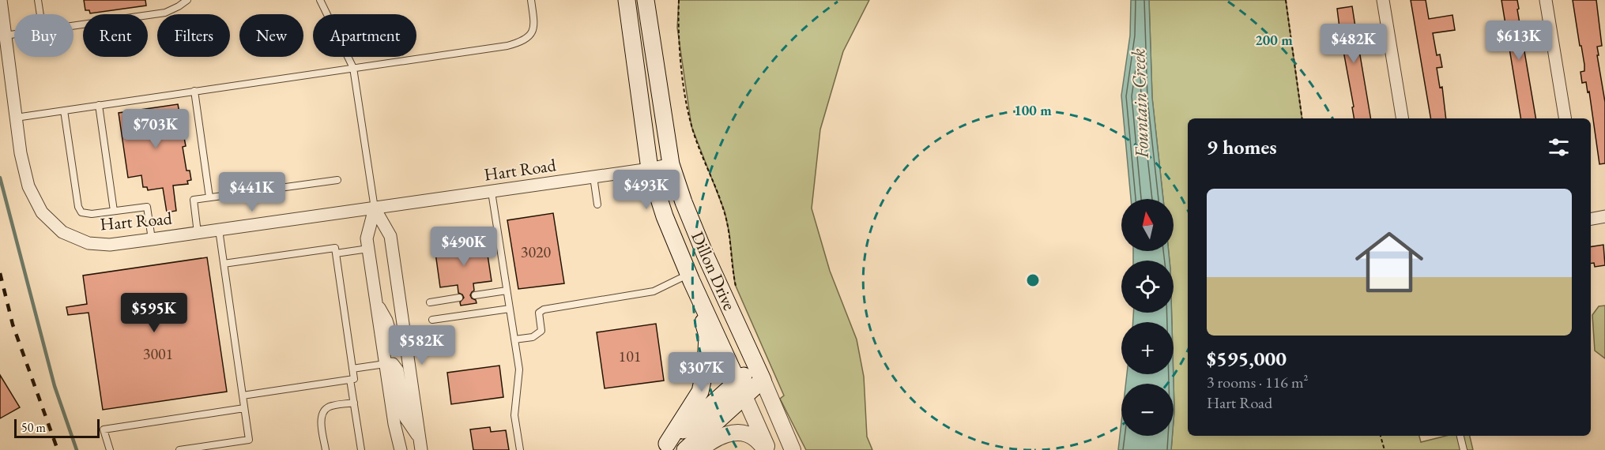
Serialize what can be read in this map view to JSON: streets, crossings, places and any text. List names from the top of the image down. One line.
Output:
{"streets":{"main road":["Dillon Drive"],"street":["Hart Road"]},"crossings":[["Hart Road","Dillon Drive"]],"water":["Fountain Creek"],"house_numbers":["3020","3001","101"],"scale_bar":"50 m","north":"top","page":{"chip":["Buy","Rent","Filters","New","Apartment"],"price":["$613K","$482K","$703K","$493K","$441K","$490K","$595K","$582K","$307K"],"heading":"9 homes","list":[{"name":"$595,000","note":"3 rooms · 116 m² · Hart Road"}],"map_buttons":["+","−"],"scale":"50 m"},"rings":["200 m","100 m"]}
